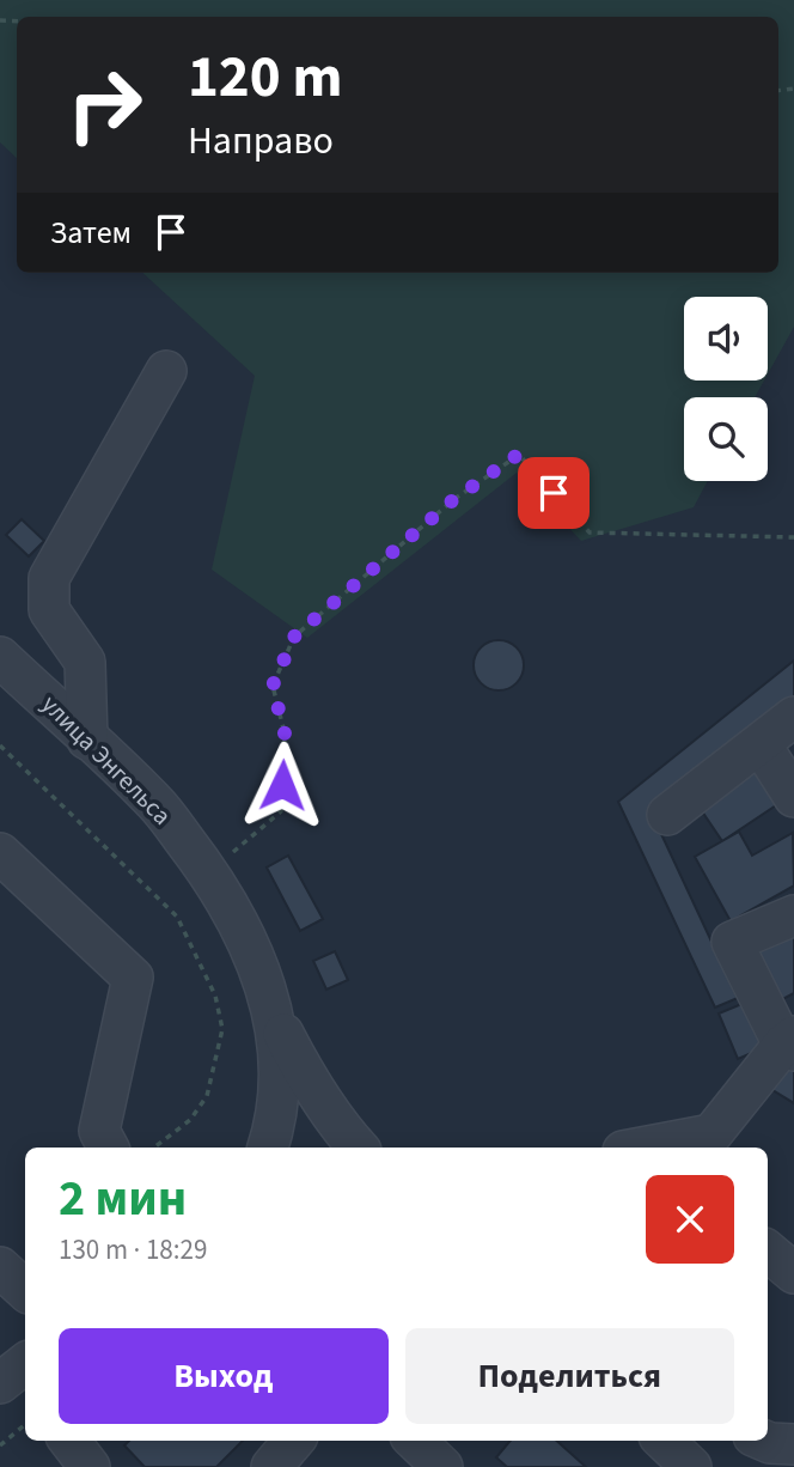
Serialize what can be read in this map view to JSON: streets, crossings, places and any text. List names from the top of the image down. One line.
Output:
{"streets":{"street":["улица Энгельса"]},"page":{"turn":["120 m","Направо"],"then":"Затем","heading":["2 мин","130 m · 18:29"],"buttons":["Выход","Поделиться"]}}
